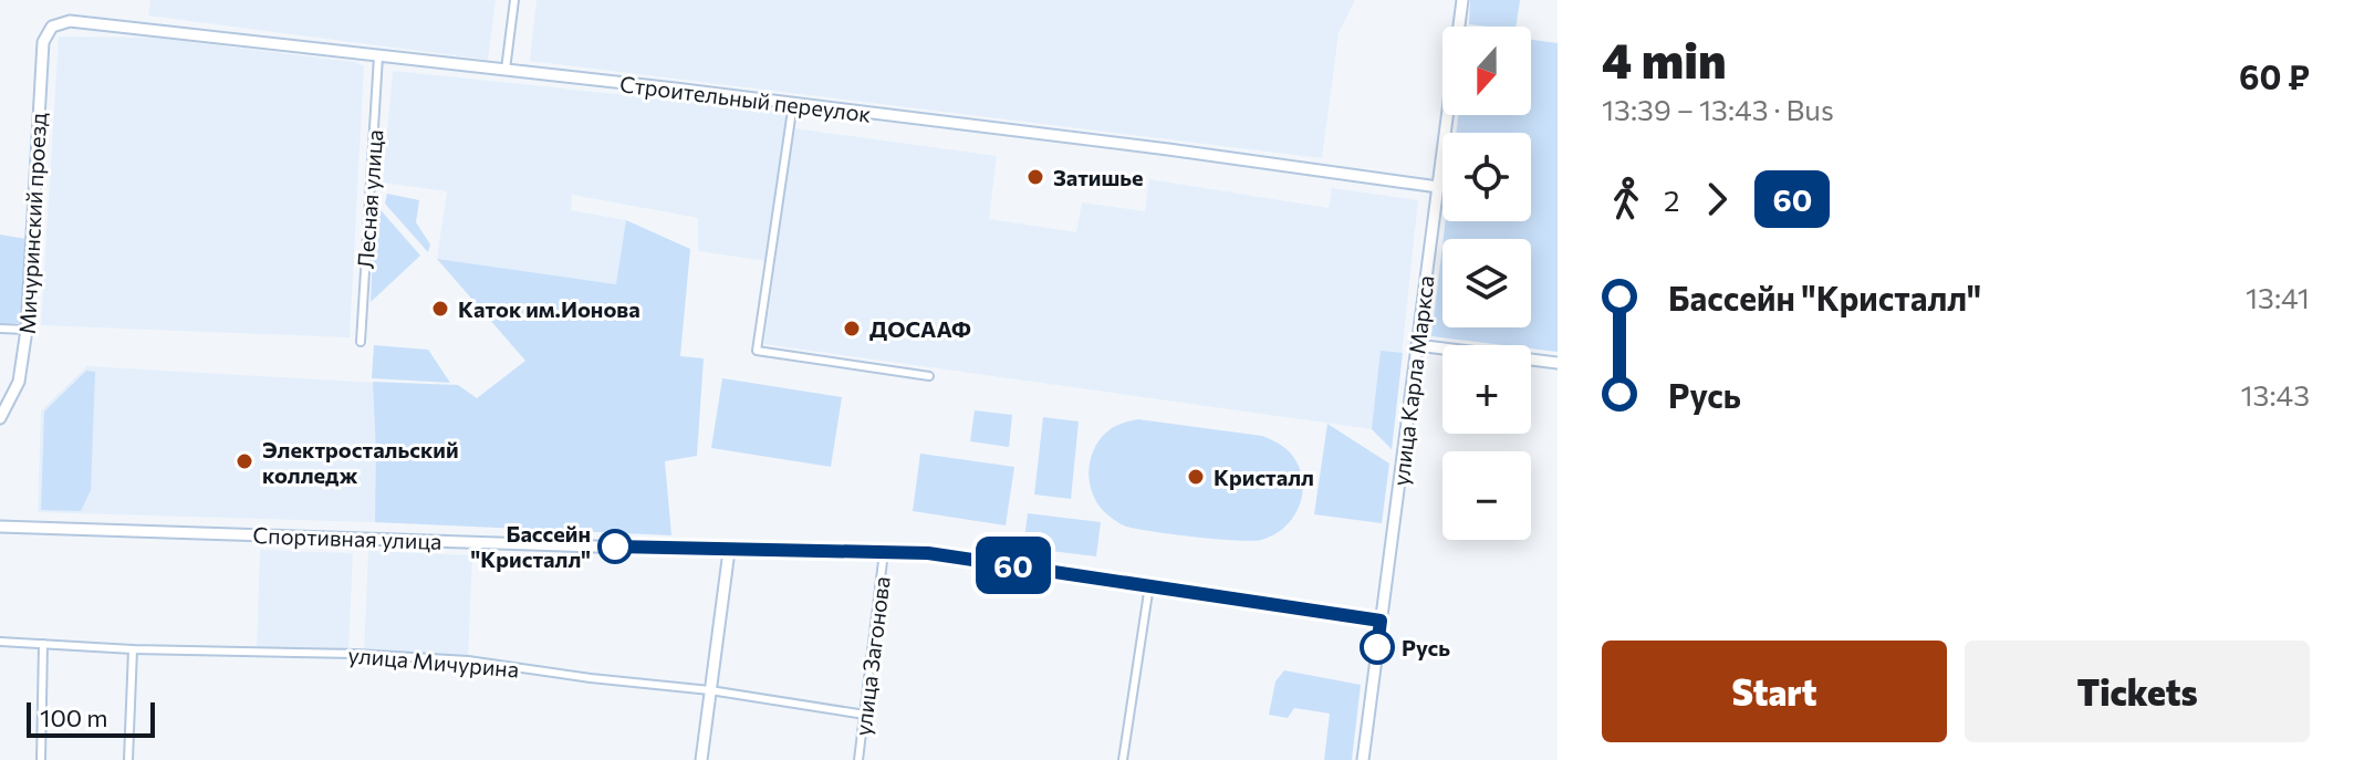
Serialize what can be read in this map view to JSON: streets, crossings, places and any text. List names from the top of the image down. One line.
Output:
{"streets":{"street":["Строительный переулок","Лесная улица","Мичуринский проезд","улица Карла Маркса","Спортивная улица","улица Загонова","улица Мичурина"]},"crossings":[["Строительный переулок","Лесная улица"],["Строительный переулок","Мичуринский проезд"],["Строительный переулок","улица Карла Маркса"],["улица Карла Маркса","Спортивная улица"],["Спортивная улица","улица Загонова"],["улица Загонова","улица Мичурина"]],"places":["Затишье","Каток им.Ионова","ДОСААФ","Электростальский колледж","Кристалл","Бассейн \"Кристалл\"","Русь"],"lines":["bus line 60"],"scale_bar":"100 m","north":"bottom","page":{"on_map":"60","heading":["4 min","13:39 – 13:43 · Bus","60 ₽"],"map_buttons":["+","−"],"legs":["2","60"],"list":[{"name":"Бассейн \"Кристалл\"","value":"13:41"},{"name":"Русь","value":"13:43"}],"buttons":["Start","Tickets"],"scale":"100 m"}}
